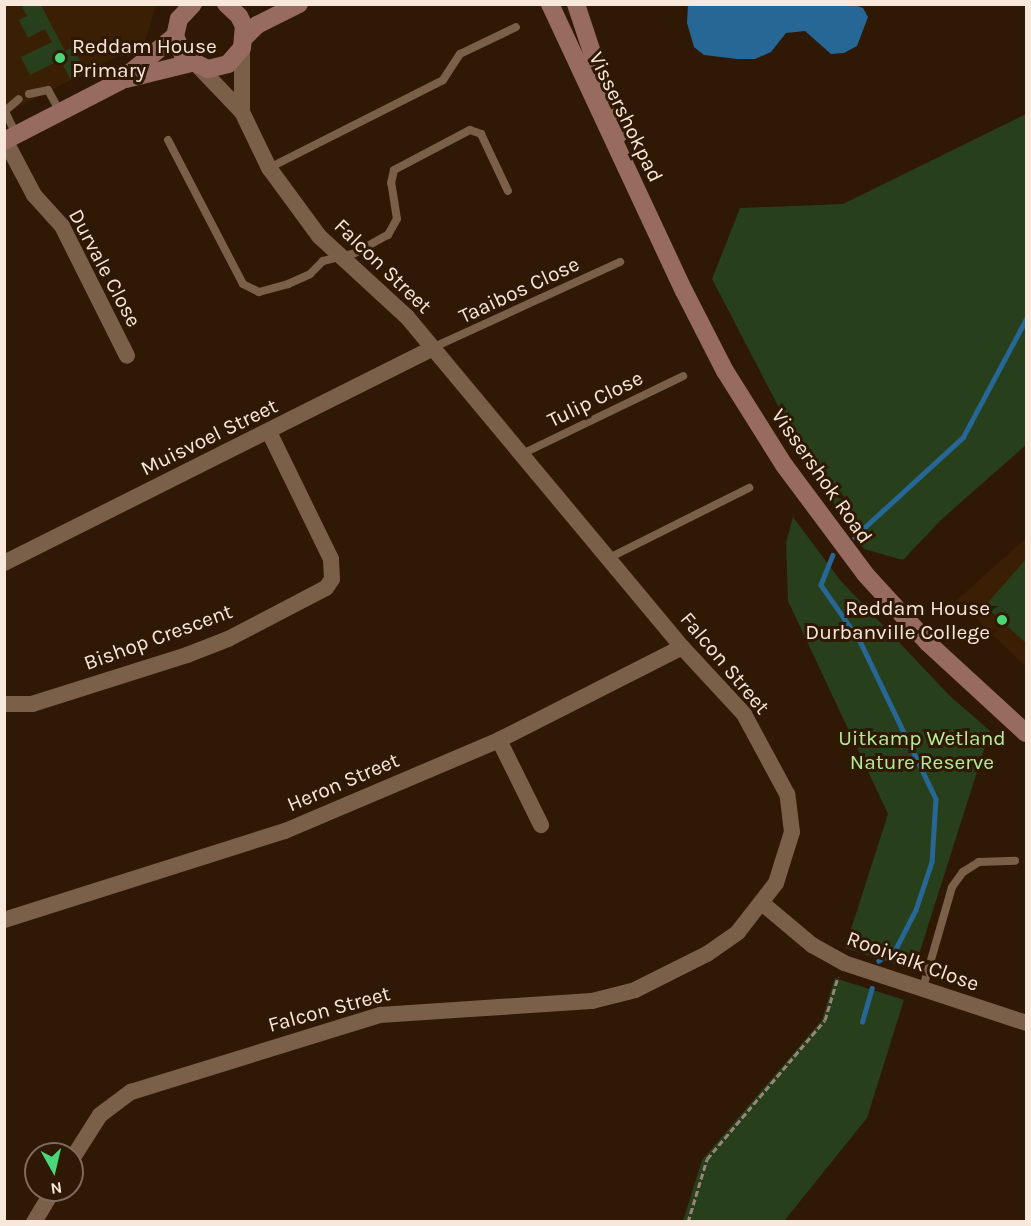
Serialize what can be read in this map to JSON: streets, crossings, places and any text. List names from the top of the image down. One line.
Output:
{"streets":{"main road":["Vissershokpad","Vissershok Road"],"street":["Falcon Street","Durvale Close","Muisvoel Street","Bishop Crescent","Heron Street","Rooivalk Close"],"lane":["Taaibos Close","Tulip Close"]},"crossings":[["Vissershokpad","Vissershok Road"],["Falcon Street","Taaibos Close"],["Falcon Street","Tulip Close"],["Falcon Street","Muisvoel Street"],["Falcon Street","Heron Street"],["Falcon Street","Rooivalk Close"],["Taaibos Close","Muisvoel Street"],["Muisvoel Street","Bishop Crescent"]],"parks":["Uitkamp Wetland Nature Reserve"],"places":["Reddam House Primary","Reddam House Durbanville College"],"north":"bottom"}
